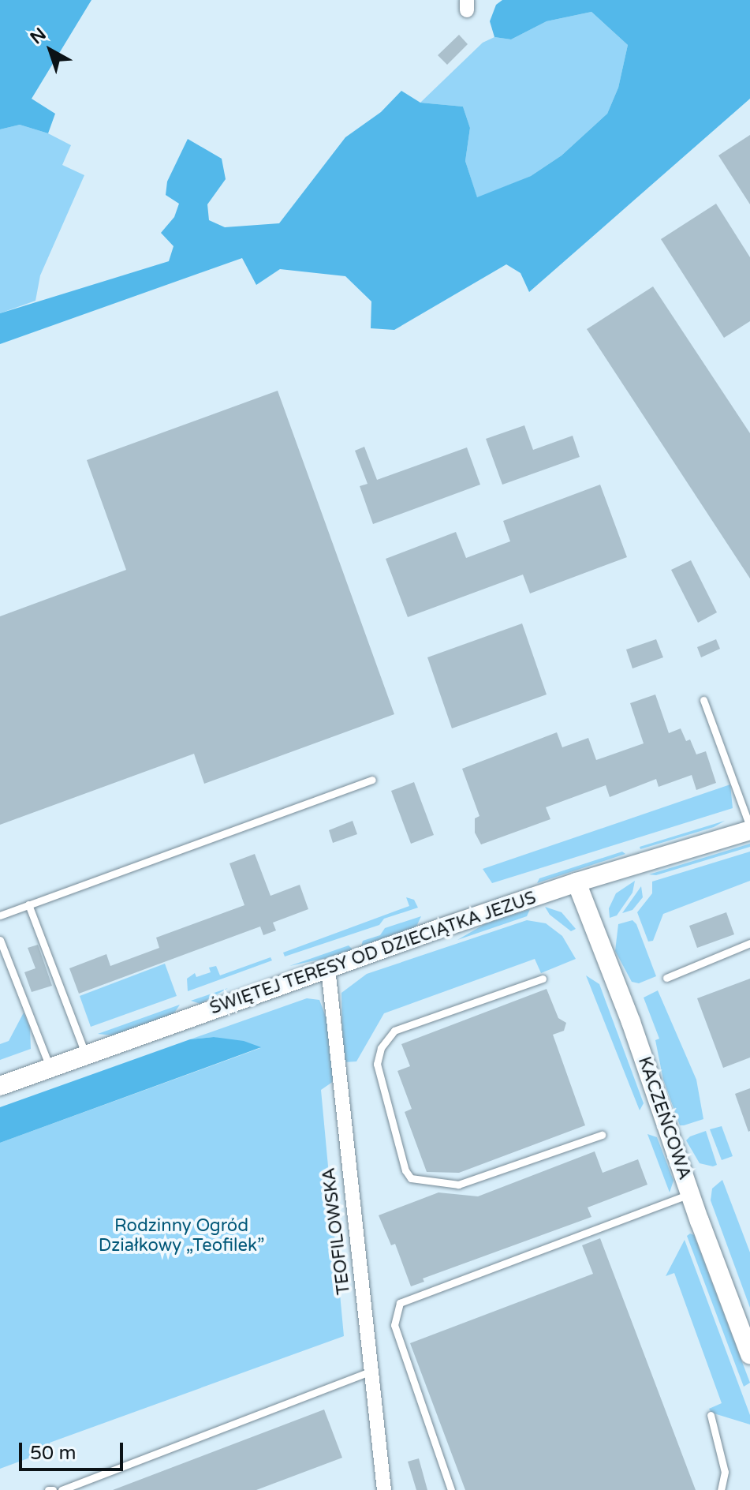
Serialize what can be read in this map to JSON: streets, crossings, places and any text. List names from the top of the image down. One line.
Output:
{"streets":{"street":["ŚWIĘTEJ TERESY OD DZIECIĄTKA JEZUS","KACZEŃCOWA","TEOFILOWSKA"]},"crossings":[["ŚWIĘTEJ TERESY OD DZIECIĄTKA JEZUS","KACZEŃCOWA"],["ŚWIĘTEJ TERESY OD DZIECIĄTKA JEZUS","TEOFILOWSKA"]],"parks":["Rodzinny Ogród Działkowy „Teofilek”"],"scale_bar":"50 m","north":"top left"}
